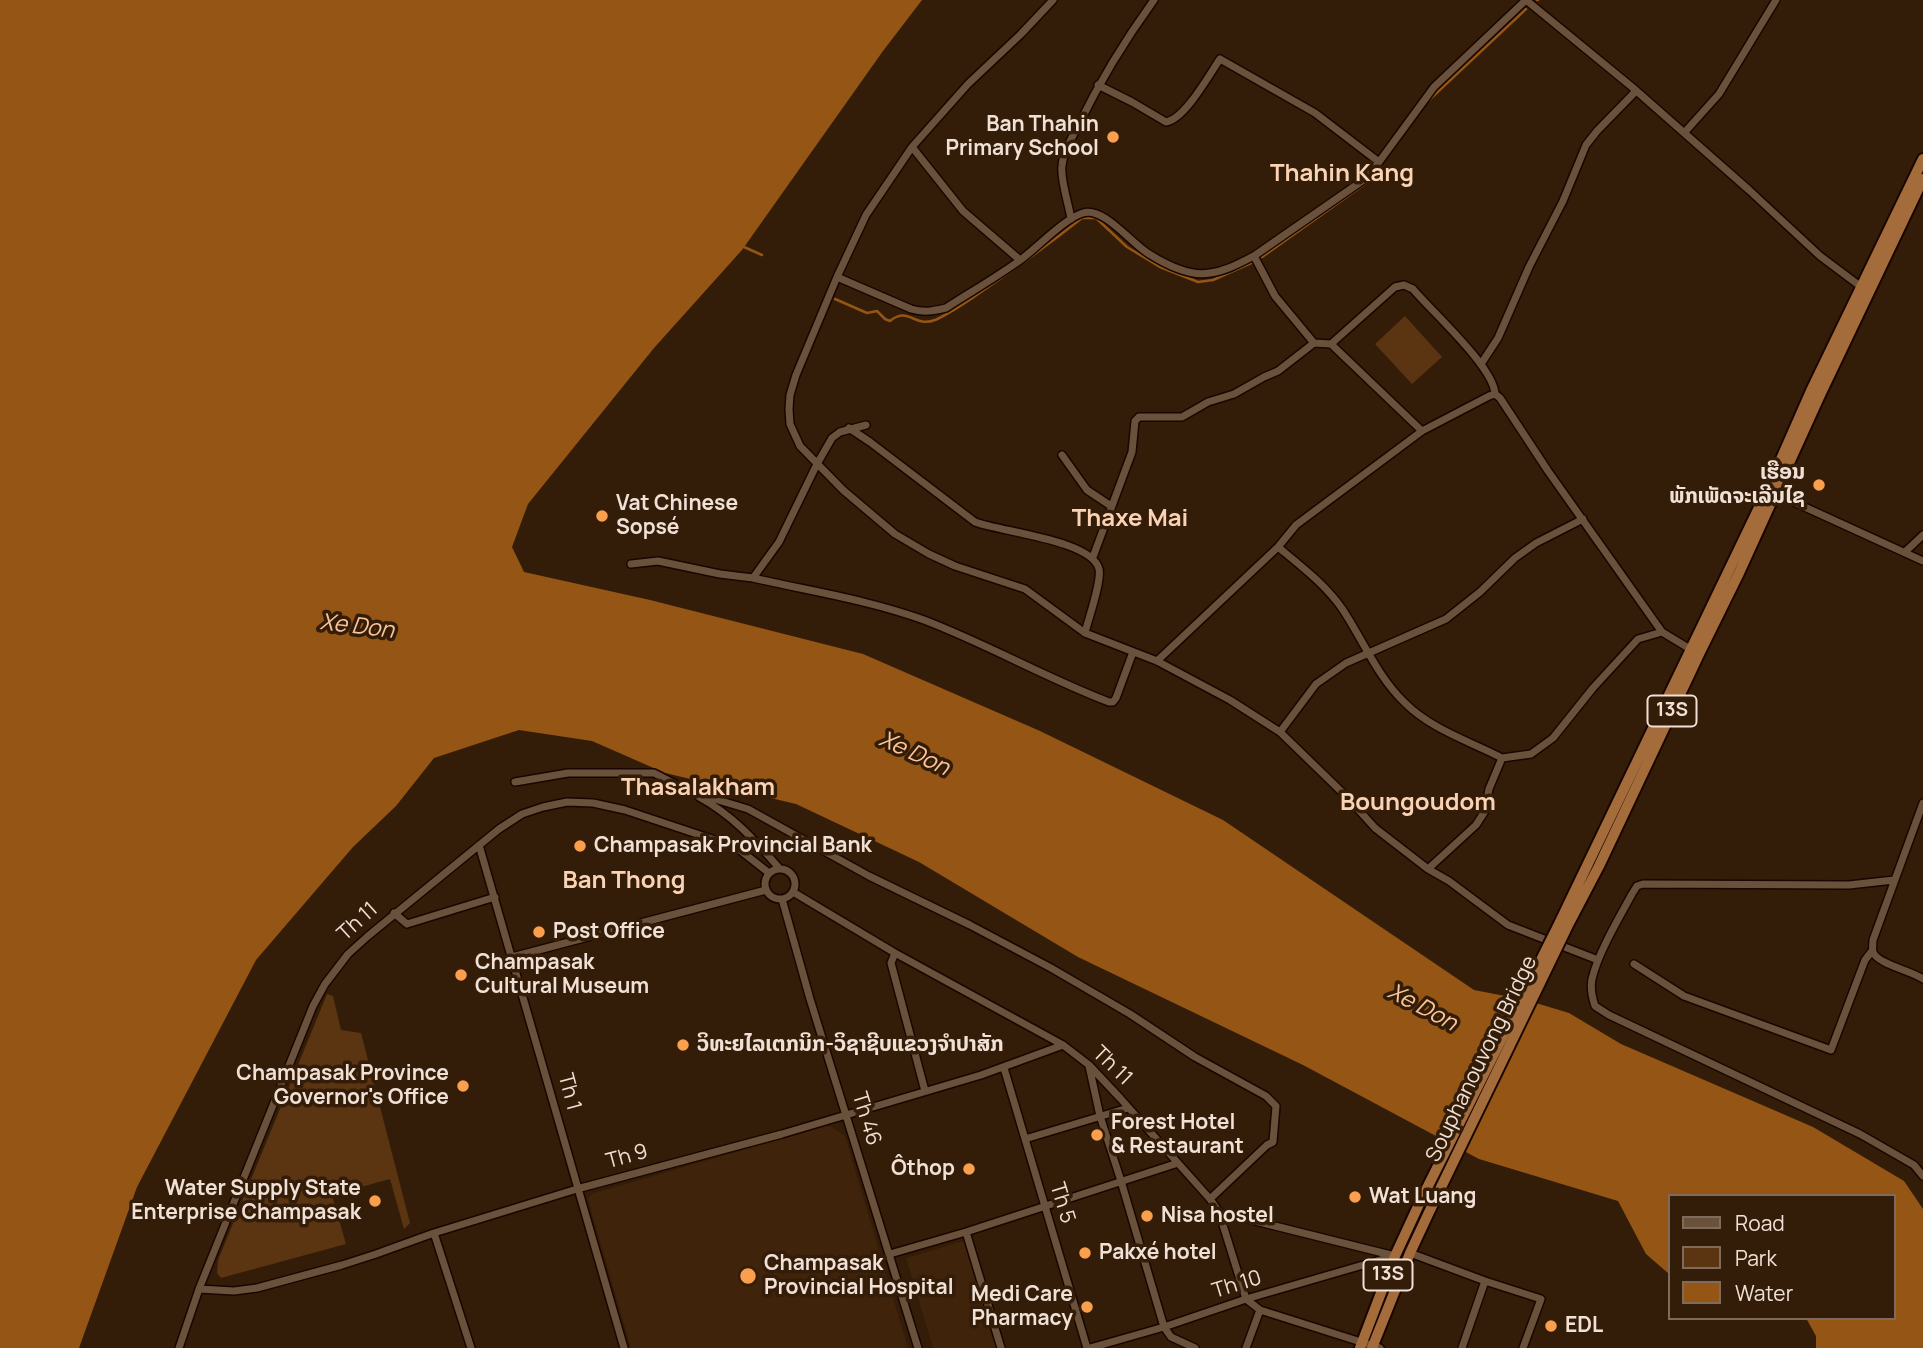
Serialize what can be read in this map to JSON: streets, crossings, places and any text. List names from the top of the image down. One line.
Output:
{"streets":{"highway":["13S","Souphanouvong Bridge"],"street":["Th 11","Th 1","Th 46","Th 9","Th 5","Th 10"]},"crossings":[["13S","Souphanouvong Bridge"],["13S","Th 10"],["Th 11","Th 1"],["Th 11","Th 46"],["Th 11","Th 9"],["Th 11","Th 10"],["Souphanouvong Bridge","Th 10"],["Th 1","Th 9"],["Th 46","Th 9"],["Th 9","Th 5"],["Th 5","Th 10"]],"districts":["Thahin Kang","Thaxe Mai","Thasalakham","Boungoudom","Ban Thong"],"water":["Xe Don"],"places":["Ban Thahin Primary School","ເຮືອນ ພັກເພັດຈະເລີນໄຊ","Vat Chinese Sopsé","Champasak Provincial Bank","Post Office","Champasak Cultural Museum","ວິທະຍໄລເຕກນິກ-ວິຊາຊີບແຂວງຈໍາປາສັກ","Champasak Province Governor's Office","Forest Hotel & Restaurant","Ôthop","Wat Luang","Water Supply State Enterprise Champasak","Nisa hostel","Pakxé hotel","Champasak Provincial Hospital","Medi Care Pharmacy","EDL"],"legend":["Road","Park","Water"]}
